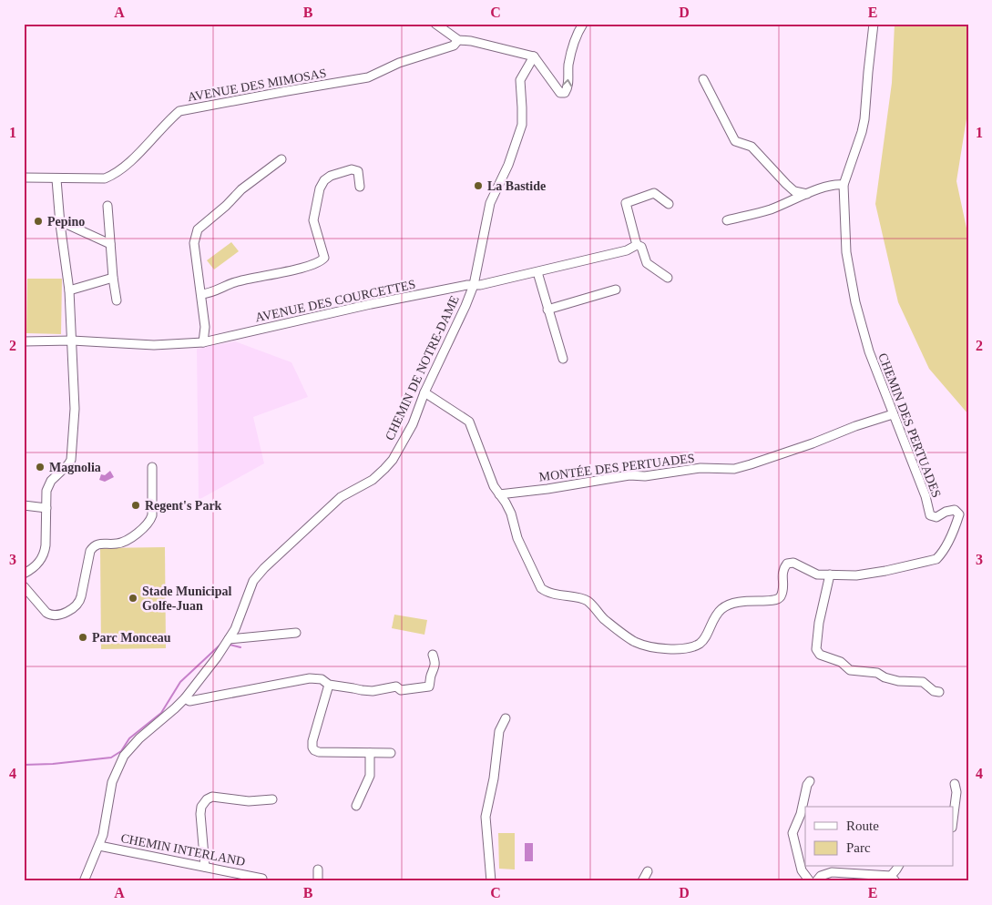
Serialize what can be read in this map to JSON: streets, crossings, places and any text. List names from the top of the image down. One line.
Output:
{"streets":{"street":["AVENUE DES MIMOSAS","AVENUE DES COURCETTES","CHEMIN DE NOTRE-DAME","CHEMIN DES PERTUADES","MONTÉE DES PERTUADES","CHEMIN INTERLAND"]},"crossings":[["AVENUE DES COURCETTES","CHEMIN DE NOTRE-DAME"],["CHEMIN DE NOTRE-DAME","CHEMIN DES PERTUADES"],["CHEMIN DE NOTRE-DAME","CHEMIN INTERLAND"],["CHEMIN DES PERTUADES","MONTÉE DES PERTUADES"]],"places":["La Bastide","Pepino","Magnolia","Regent's Park","Stade Municipal Golfe-Juan","Parc Monceau"],"legend":["Route","Parc"],"grid":{"columns":["A","B","C","D","E"],"rows":["1","2","3","4"]}}
